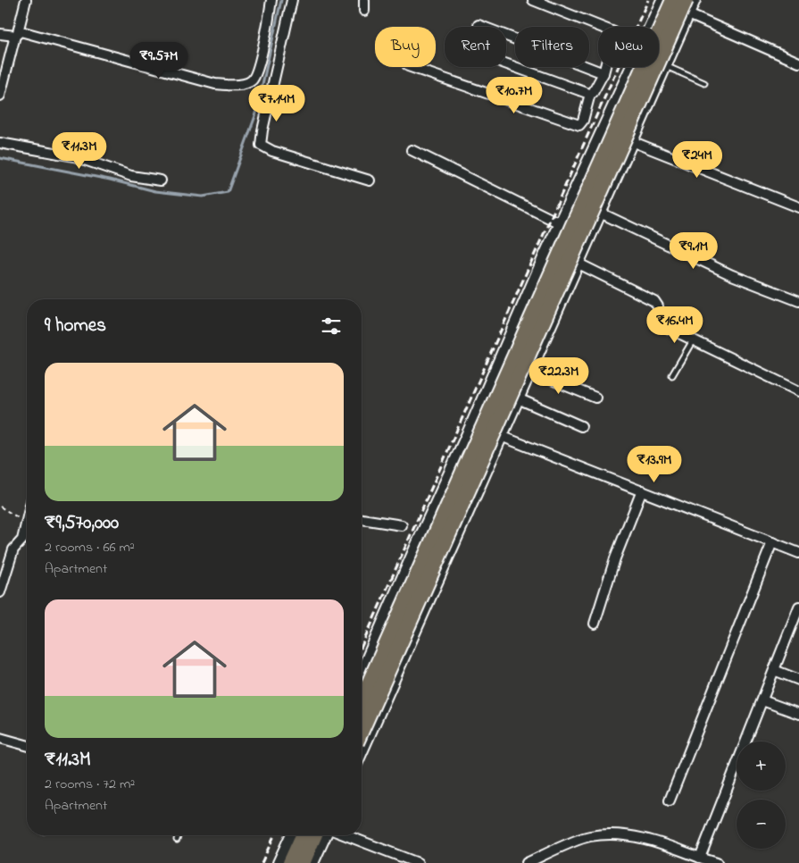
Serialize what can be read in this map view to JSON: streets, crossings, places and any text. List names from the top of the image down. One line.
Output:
{"page":{"chip":["Buy","Rent","Filters","New"],"price":["₹9.57M","₹10.7M","₹7.14M","₹11.3M","₹24M","₹9.1M","₹16.4M","₹22.3M","₹13.9M"],"heading":"9 homes","list":[{"name":"₹9,570,000","note":"2 rooms · 66 m² · Apartment"},{"name":"₹11.3M","note":"2 rooms · 72 m² · Apartment"}],"map_buttons":["+","−"]}}
